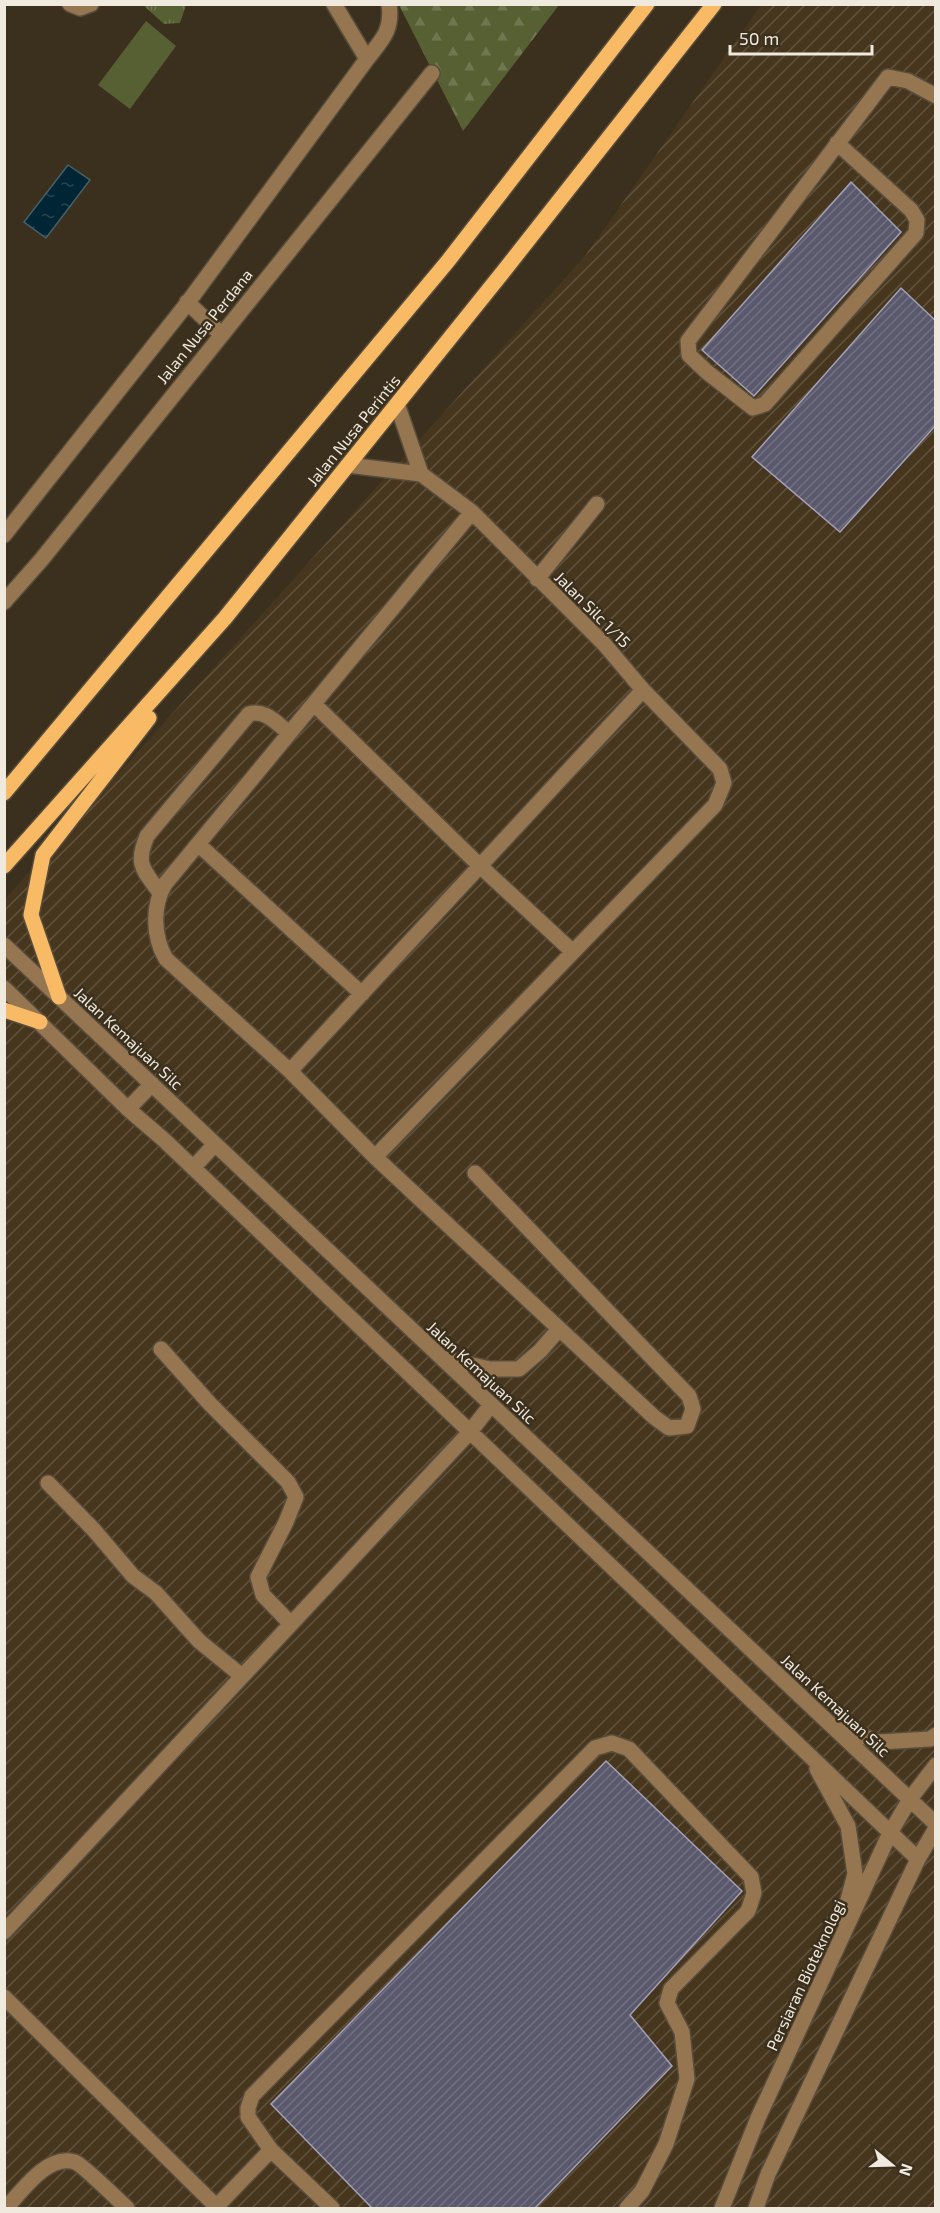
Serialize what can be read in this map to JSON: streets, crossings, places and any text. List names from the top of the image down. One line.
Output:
{"streets":{"main road":["Jalan Nusa Perintis"],"street":["Jalan Nusa Perdana","Jalan Silc 1/15","Jalan Kemajuan Silc","Persiaran Bioteknologi"]},"crossings":[["Jalan Kemajuan Silc","Persiaran Bioteknologi"]],"scale_bar":"50 m","north":"right"}
